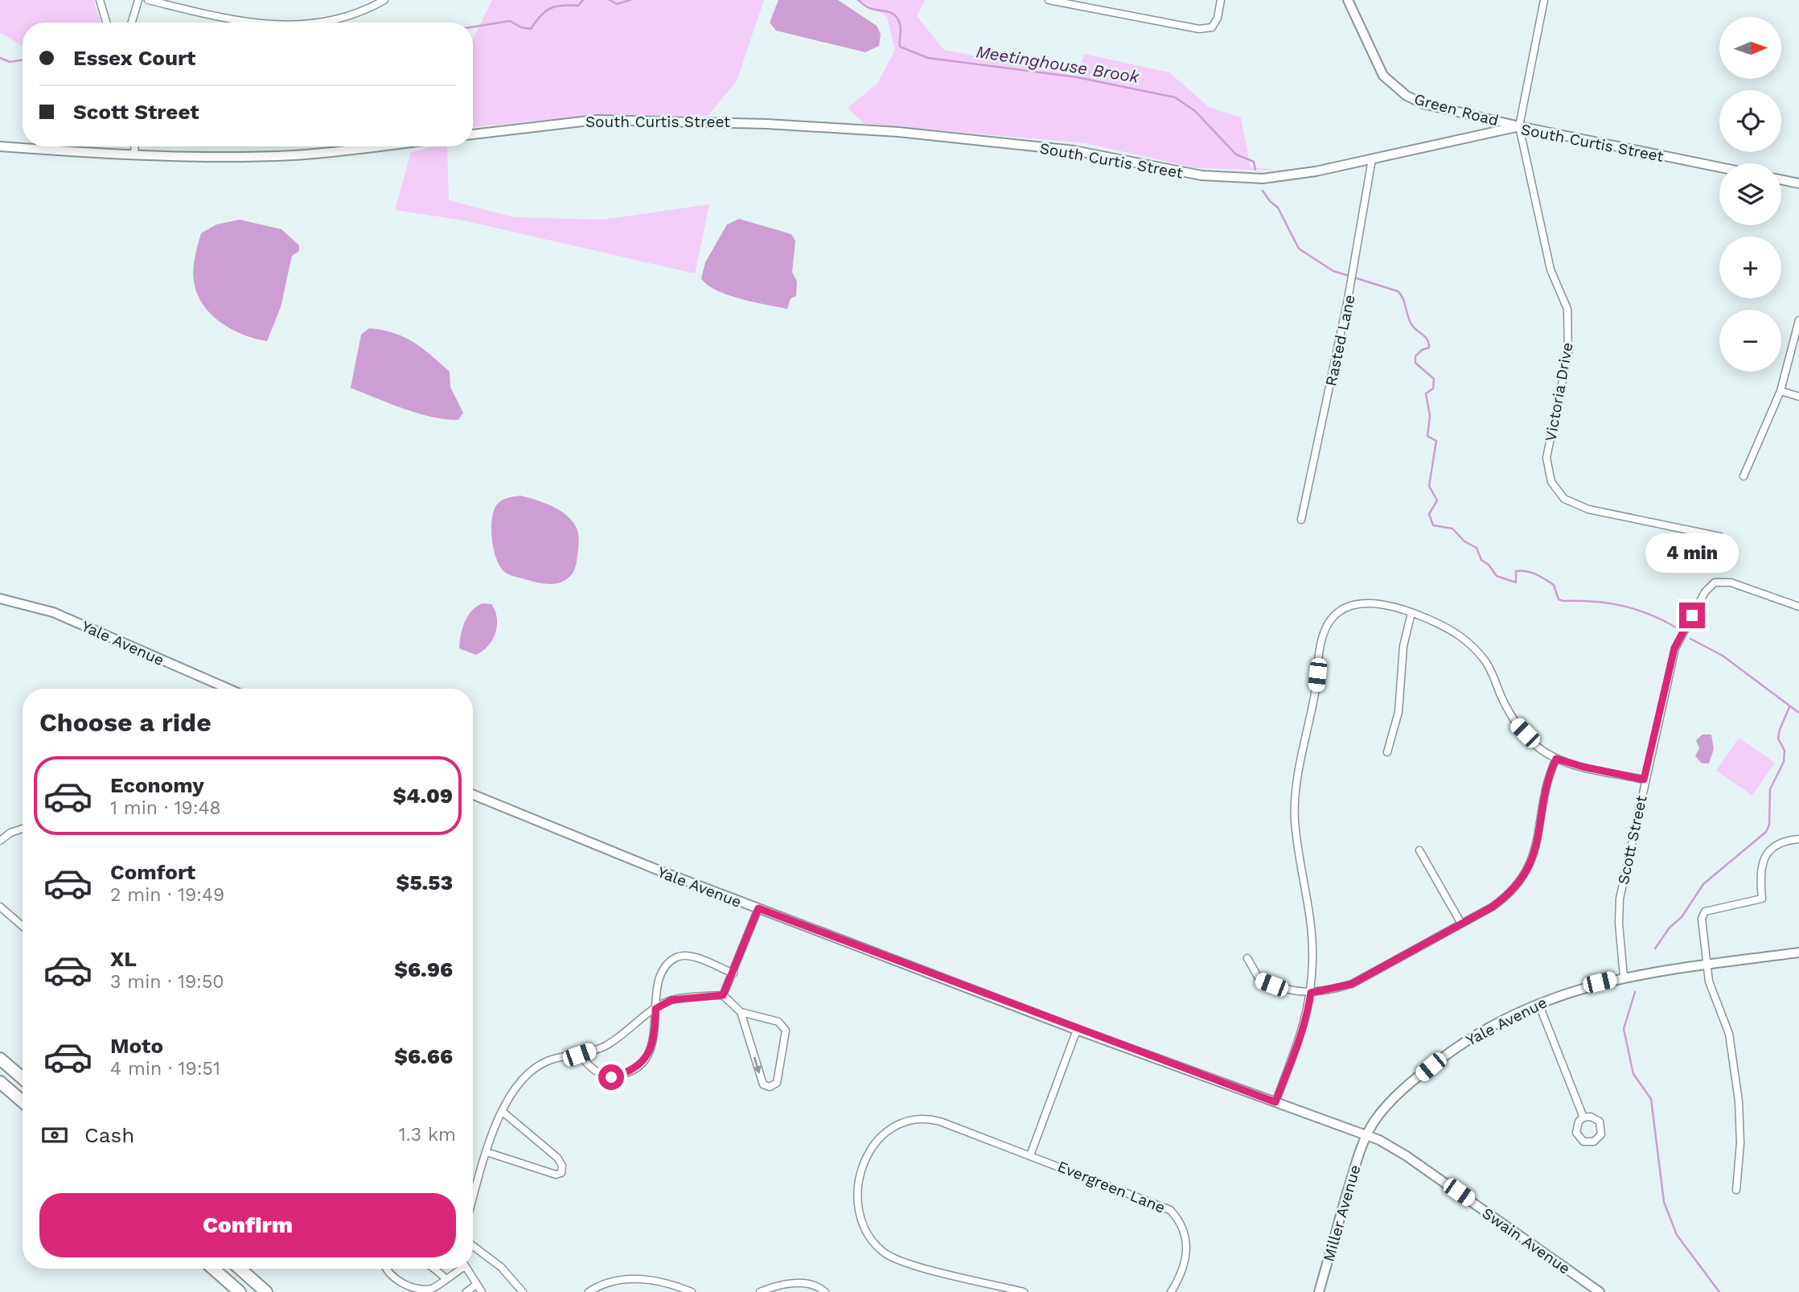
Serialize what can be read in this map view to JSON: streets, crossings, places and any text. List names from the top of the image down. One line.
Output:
{"streets":{"street":["Green Road","South Curtis Street","Rasted Lane","Victoria Drive","Yale Avenue","Scott Street","Evergreen Lane","Miller Avenue","Swain Avenue"]},"crossings":[["Green Road","South Curtis Street"],["Green Road","Victoria Drive"],["South Curtis Street","Rasted Lane"],["South Curtis Street","Victoria Drive"],["Yale Avenue","Scott Street"],["Yale Avenue","Miller Avenue"],["Yale Avenue","Swain Avenue"],["Miller Avenue","Swain Avenue"]],"water":["Meetinghouse Brook"],"north":"right","page":{"map_buttons":["+","−"],"banner":["Essex Court","Scott Street"],"bubble":"4 min","heading":"Choose a ride","list":[{"name":"Economy","note":"1 min · 19:48","value":"$4.09"},{"name":"Comfort","note":"2 min · 19:49","value":"$5.53"},{"name":"XL","note":"3 min · 19:50","value":"$6.96"},{"name":"Moto","note":"4 min · 19:51","value":"$6.66"}],"pay":["Cash","1.3 km"],"buttons":"Confirm"}}
